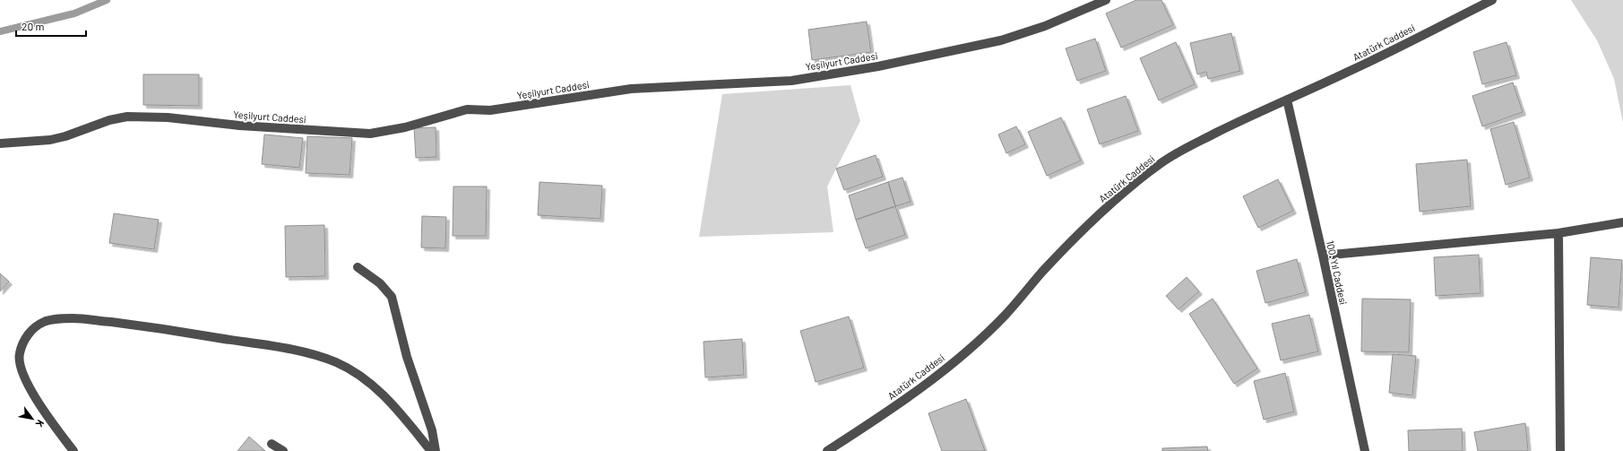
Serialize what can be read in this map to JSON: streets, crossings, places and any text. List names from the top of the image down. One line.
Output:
{"streets":{"street":["Atatürk Caddesi","Yeşilyurt Caddesi","100. Yıl Caddesi"]},"crossings":[["Atatürk Caddesi","100. Yıl Caddesi"]],"scale_bar":"20 m","north":"bottom right"}
